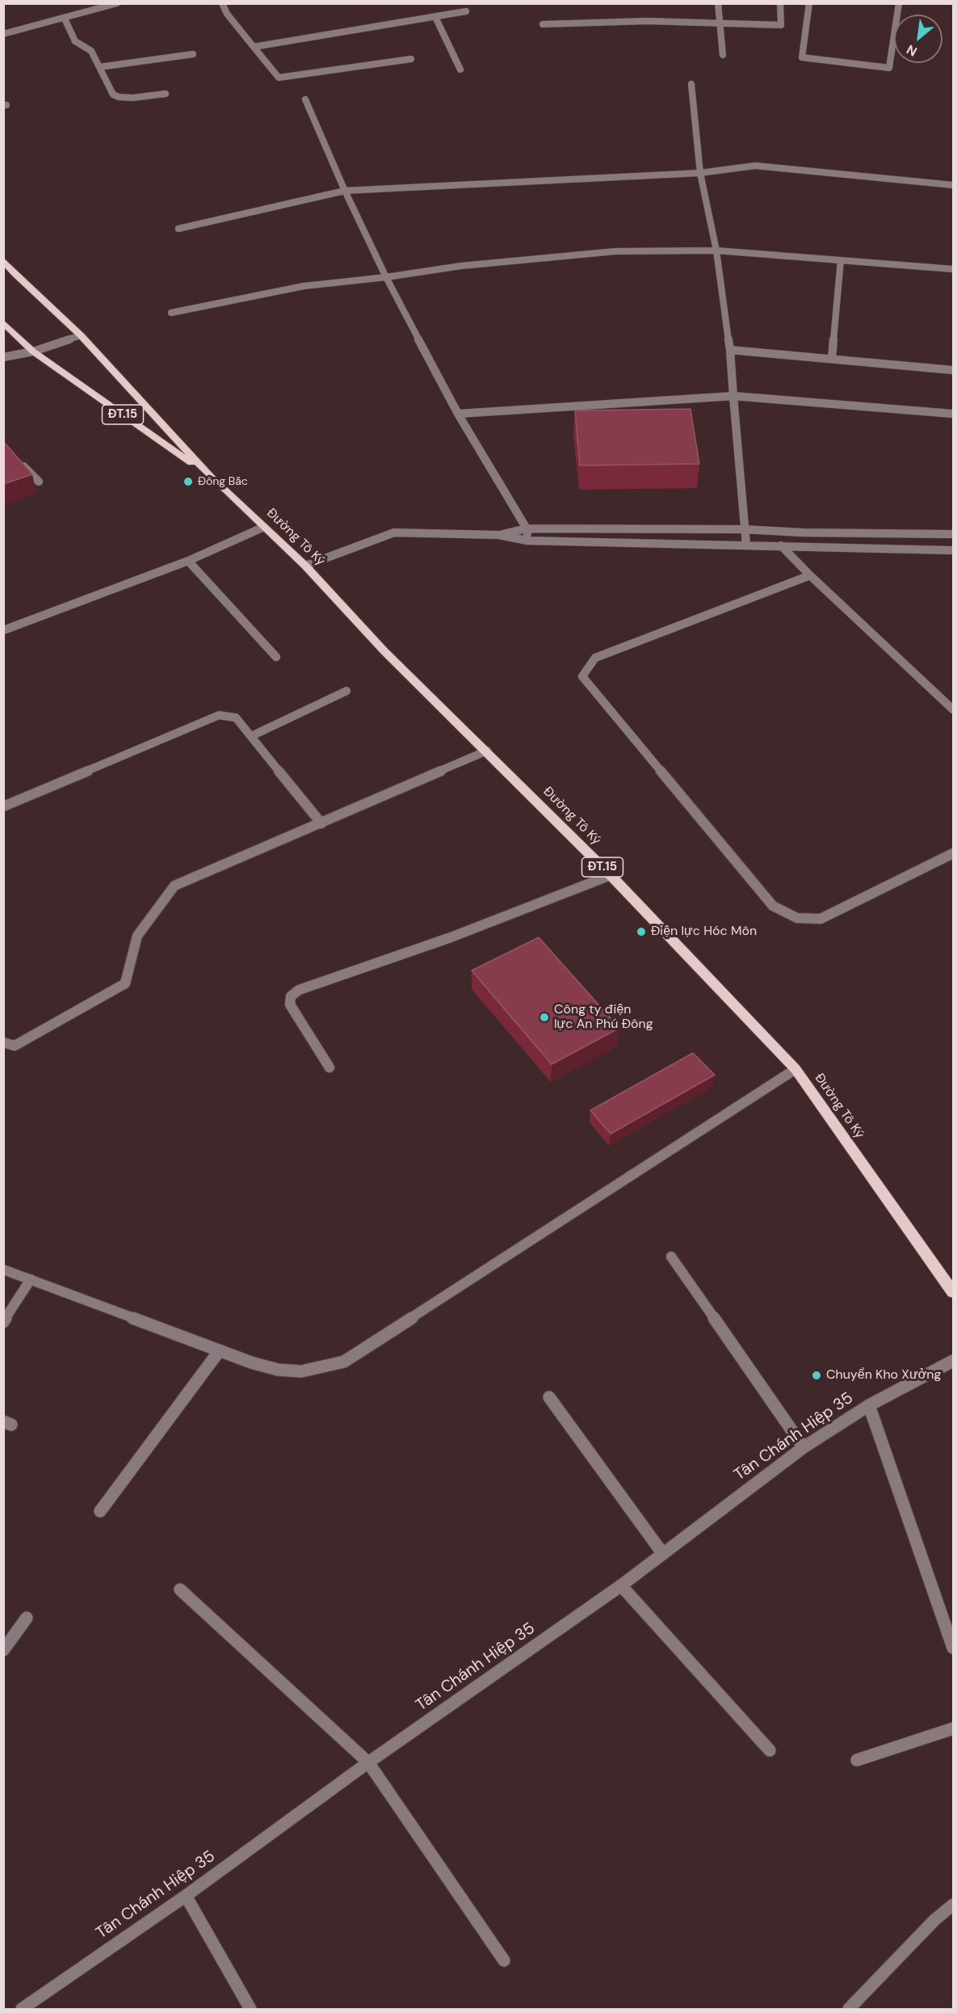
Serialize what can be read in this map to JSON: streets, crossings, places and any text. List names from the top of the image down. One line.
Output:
{"streets":{"main road":["ĐT.15","Đường Tô Ký"],"street":["Tân Chánh Hiệp 35"]},"places":["Đông Bắc","Điện lực Hóc Môn","Công ty điện lực An Phú Đông","Chuyển Kho Xưởng"],"north":"bottom left"}
